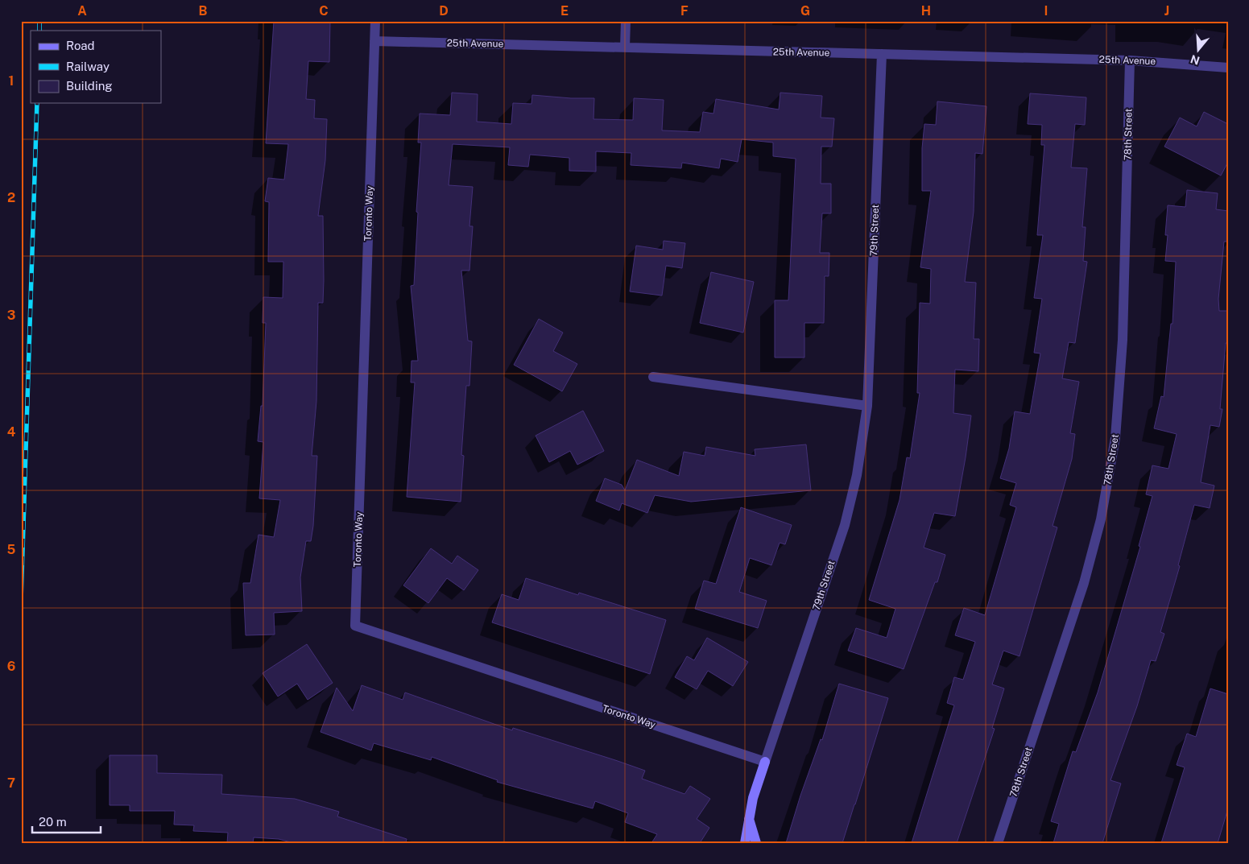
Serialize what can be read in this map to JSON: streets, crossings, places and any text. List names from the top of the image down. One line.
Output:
{"streets":{"street":["25th Avenue","78th Street","Toronto Way","79th Street"]},"crossings":[["25th Avenue","78th Street"],["25th Avenue","Toronto Way"],["25th Avenue","79th Street"],["Toronto Way","79th Street"]],"legend":["Road","Railway","Building"],"scale_bar":"20 m","north":"bottom","grid":{"columns":["A","B","C","D","E","F","G","H","I","J"],"rows":["1","2","3","4","5","6","7"]}}
